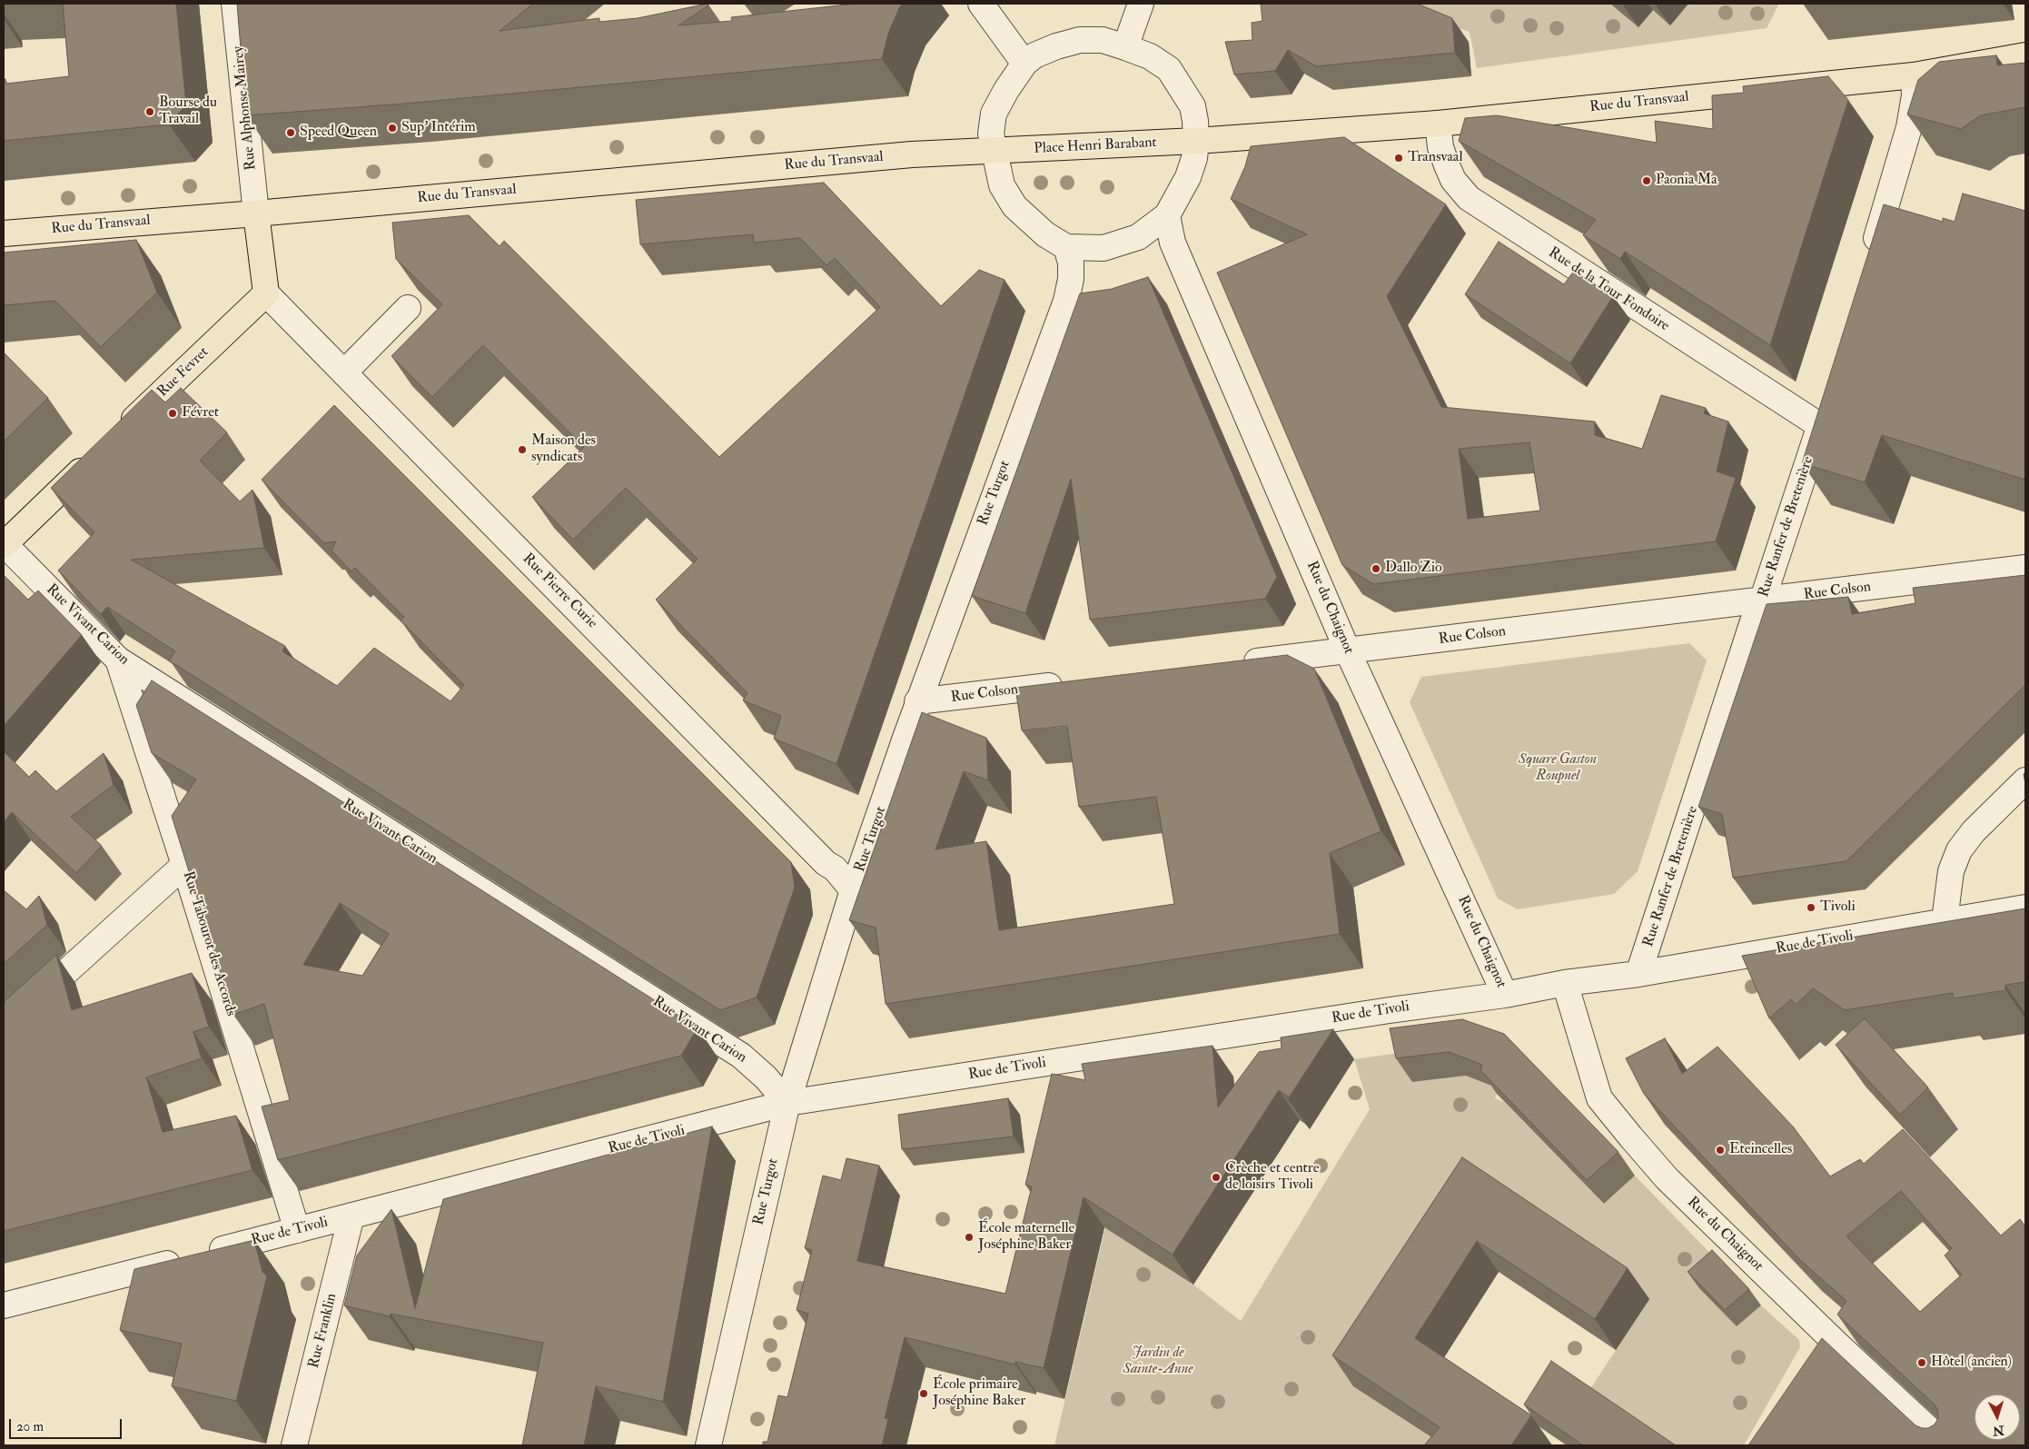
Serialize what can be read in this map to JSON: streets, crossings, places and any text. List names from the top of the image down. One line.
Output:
{"streets":{"main road":["Rue du Transvaal","Place Henri Barabant","Rue Fevret"],"street":["Rue Alphonse Mairey","Rue de la Tour Fondoire","Rue Turgot","Rue Ranfer de Bretenière","Rue Pierre Curie","Rue Colson","Rue du Chaignot","Rue Vivant Carion","Rue de Tivoli","Rue Tabourot des Accords","Rue Franklin"]},"crossings":[["Rue du Transvaal","Rue Alphonse Mairey"],["Rue du Transvaal","Place Henri Barabant"],["Rue du Transvaal","Rue de la Tour Fondoire"],["Rue de la Tour Fondoire","Rue Ranfer de Bretenière"],["Rue Fevret","Rue Pierre Curie"],["Rue Turgot","Rue Pierre Curie"],["Rue Turgot","Rue Colson"],["Rue Turgot","Rue Vivant Carion"],["Rue Turgot","Rue de Tivoli"],["Rue Ranfer de Bretenière","Rue Colson"],["Rue Ranfer de Bretenière","Rue de Tivoli"],["Rue Colson","Rue du Chaignot"],["Rue du Chaignot","Rue de Tivoli"],["Rue Vivant Carion","Rue de Tivoli"],["Rue Vivant Carion","Rue Tabourot des Accords"],["Rue de Tivoli","Rue Tabourot des Accords"],["Rue de Tivoli","Rue Franklin"]],"parks":["Square Gaston Roupnel","Jardin de Sainte-Anne"],"places":["Bourse du Travail","Sup' Intérim","Speed Queen","Transvaal","Paonia Ma","Févret","Maison des syndicats","Dallo Zio","Tivoli","Eteincelles","Crèche et centre de loisirs Tivoli","École maternelle Joséphine Baker","Hôtel (ancien)","École primaire Joséphine Baker"],"scale_bar":"20 m","north":"bottom"}
